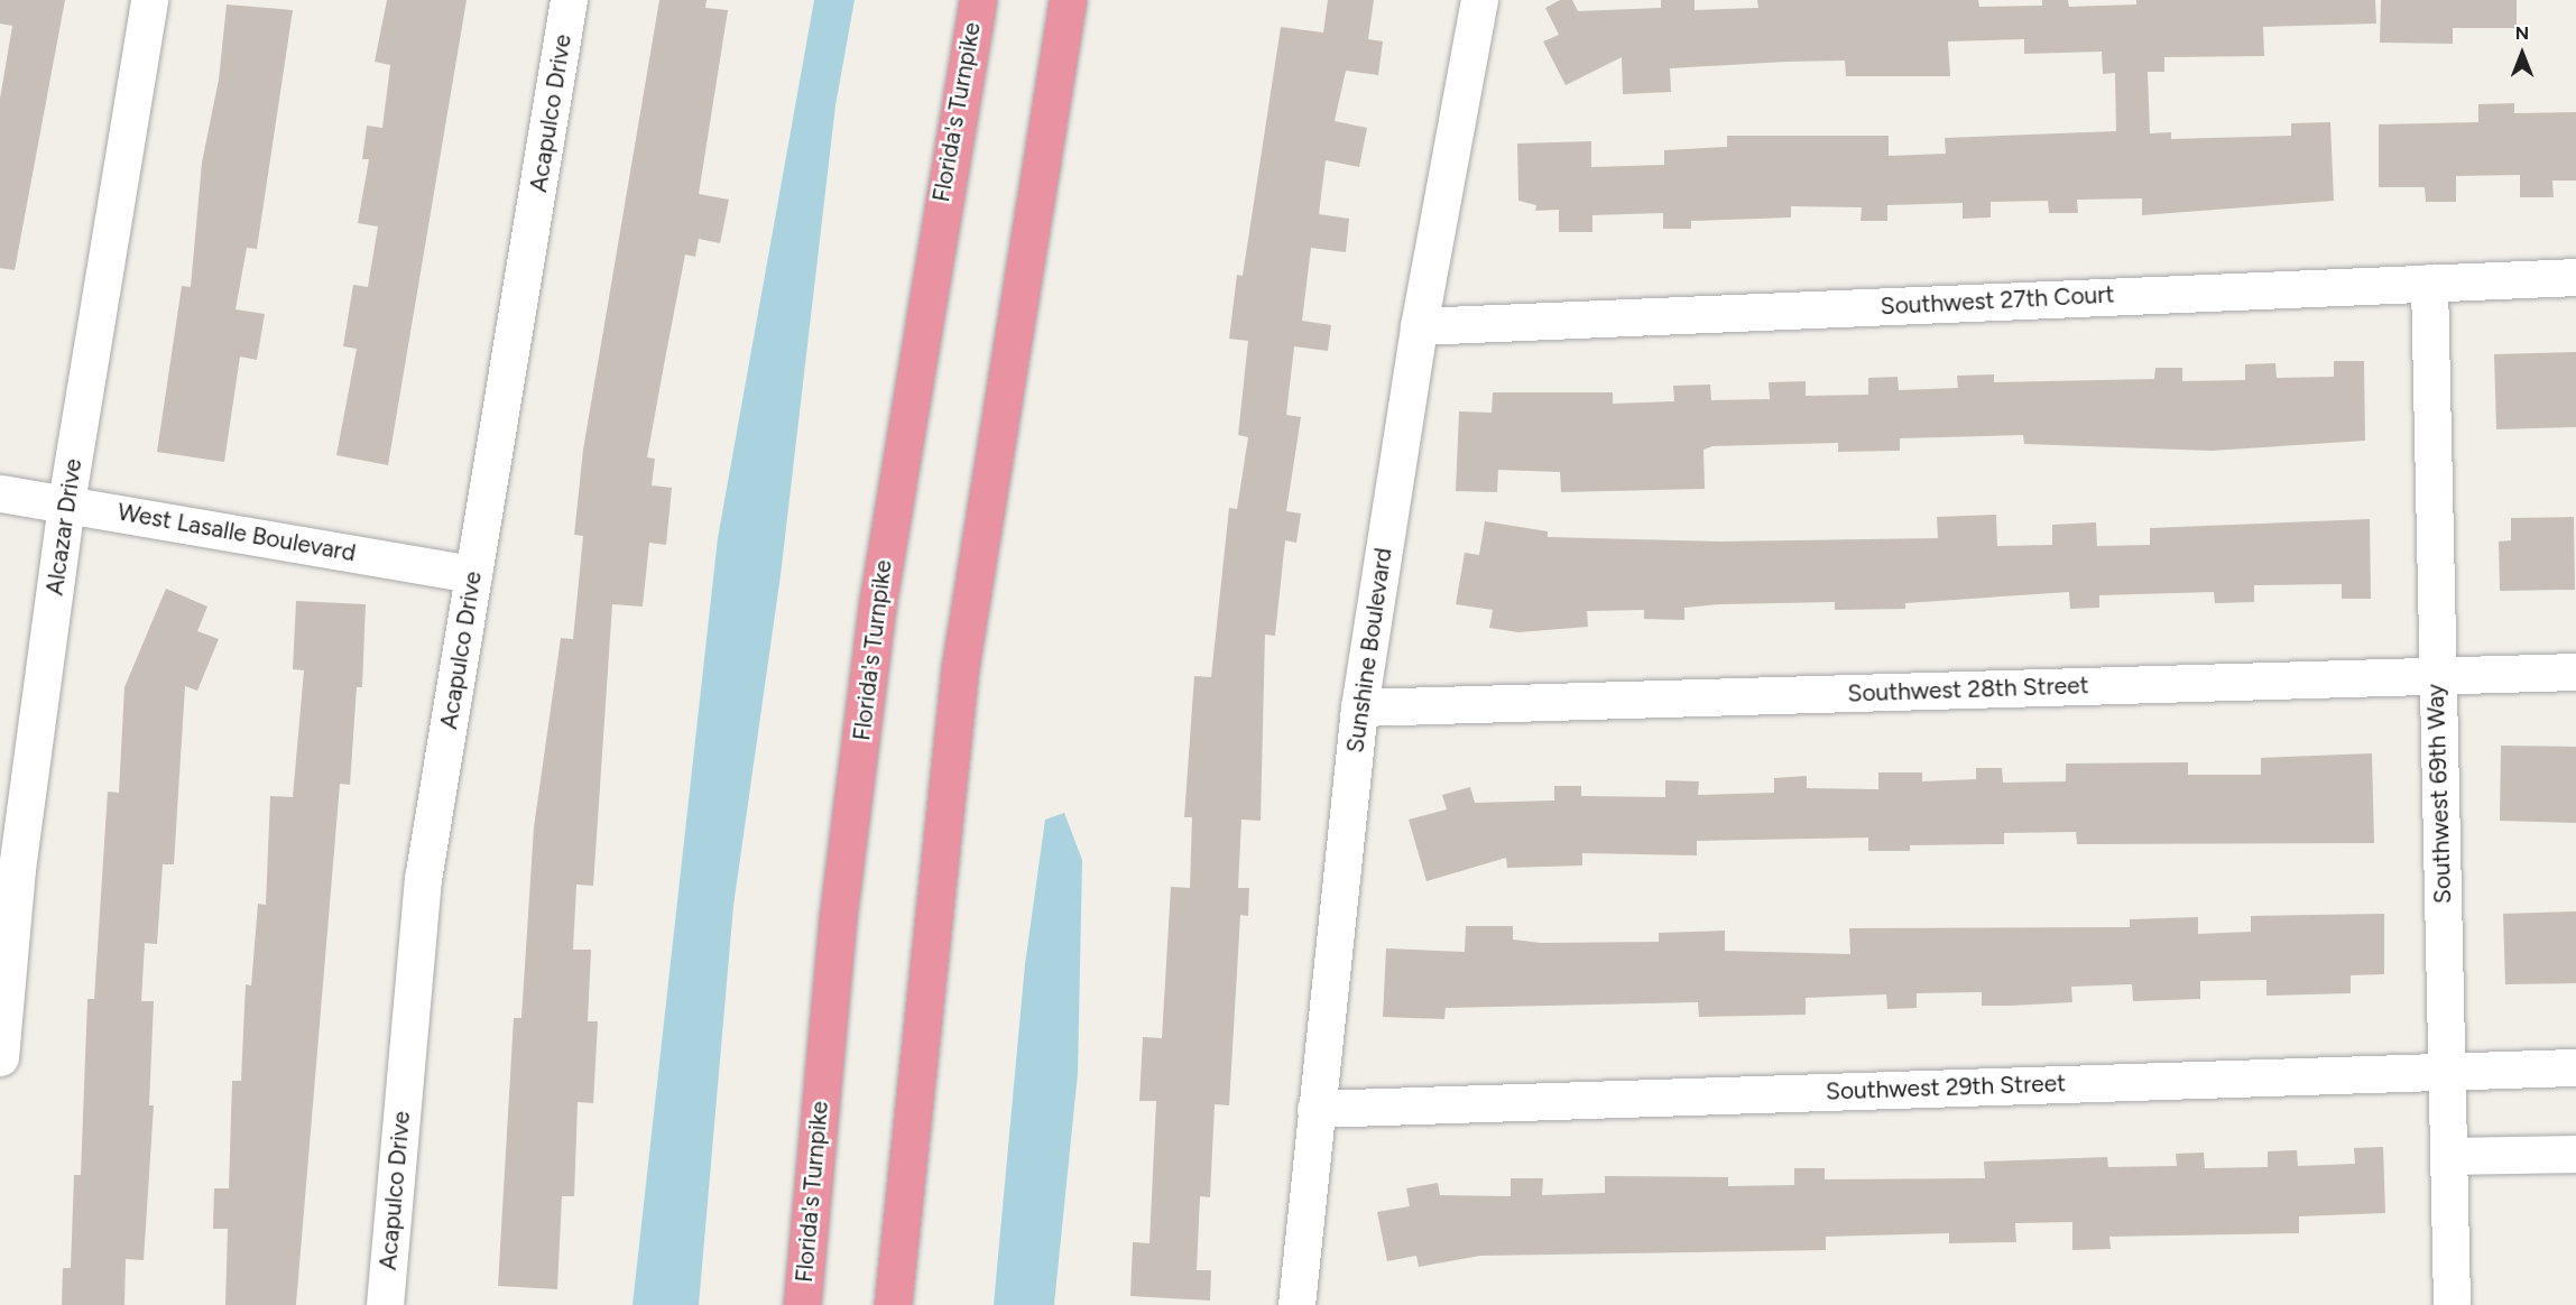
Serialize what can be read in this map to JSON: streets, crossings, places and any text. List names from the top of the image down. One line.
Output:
{"streets":{"highway":["Florida's Turnpike"],"street":["Acapulco Drive","Southwest 27th Court","Alcazar Drive","West Lasalle Boulevard","Sunshine Boulevard","Southwest 28th Street","Southwest 69th Way","Southwest 29th Street"]},"crossings":[["Acapulco Drive","West Lasalle Boulevard"],["Southwest 27th Court","Sunshine Boulevard"],["Southwest 27th Court","Southwest 69th Way"],["Alcazar Drive","West Lasalle Boulevard"],["Sunshine Boulevard","Southwest 28th Street"],["Sunshine Boulevard","Southwest 29th Street"],["Southwest 28th Street","Southwest 69th Way"],["Southwest 69th Way","Southwest 29th Street"]],"north":"top"}
